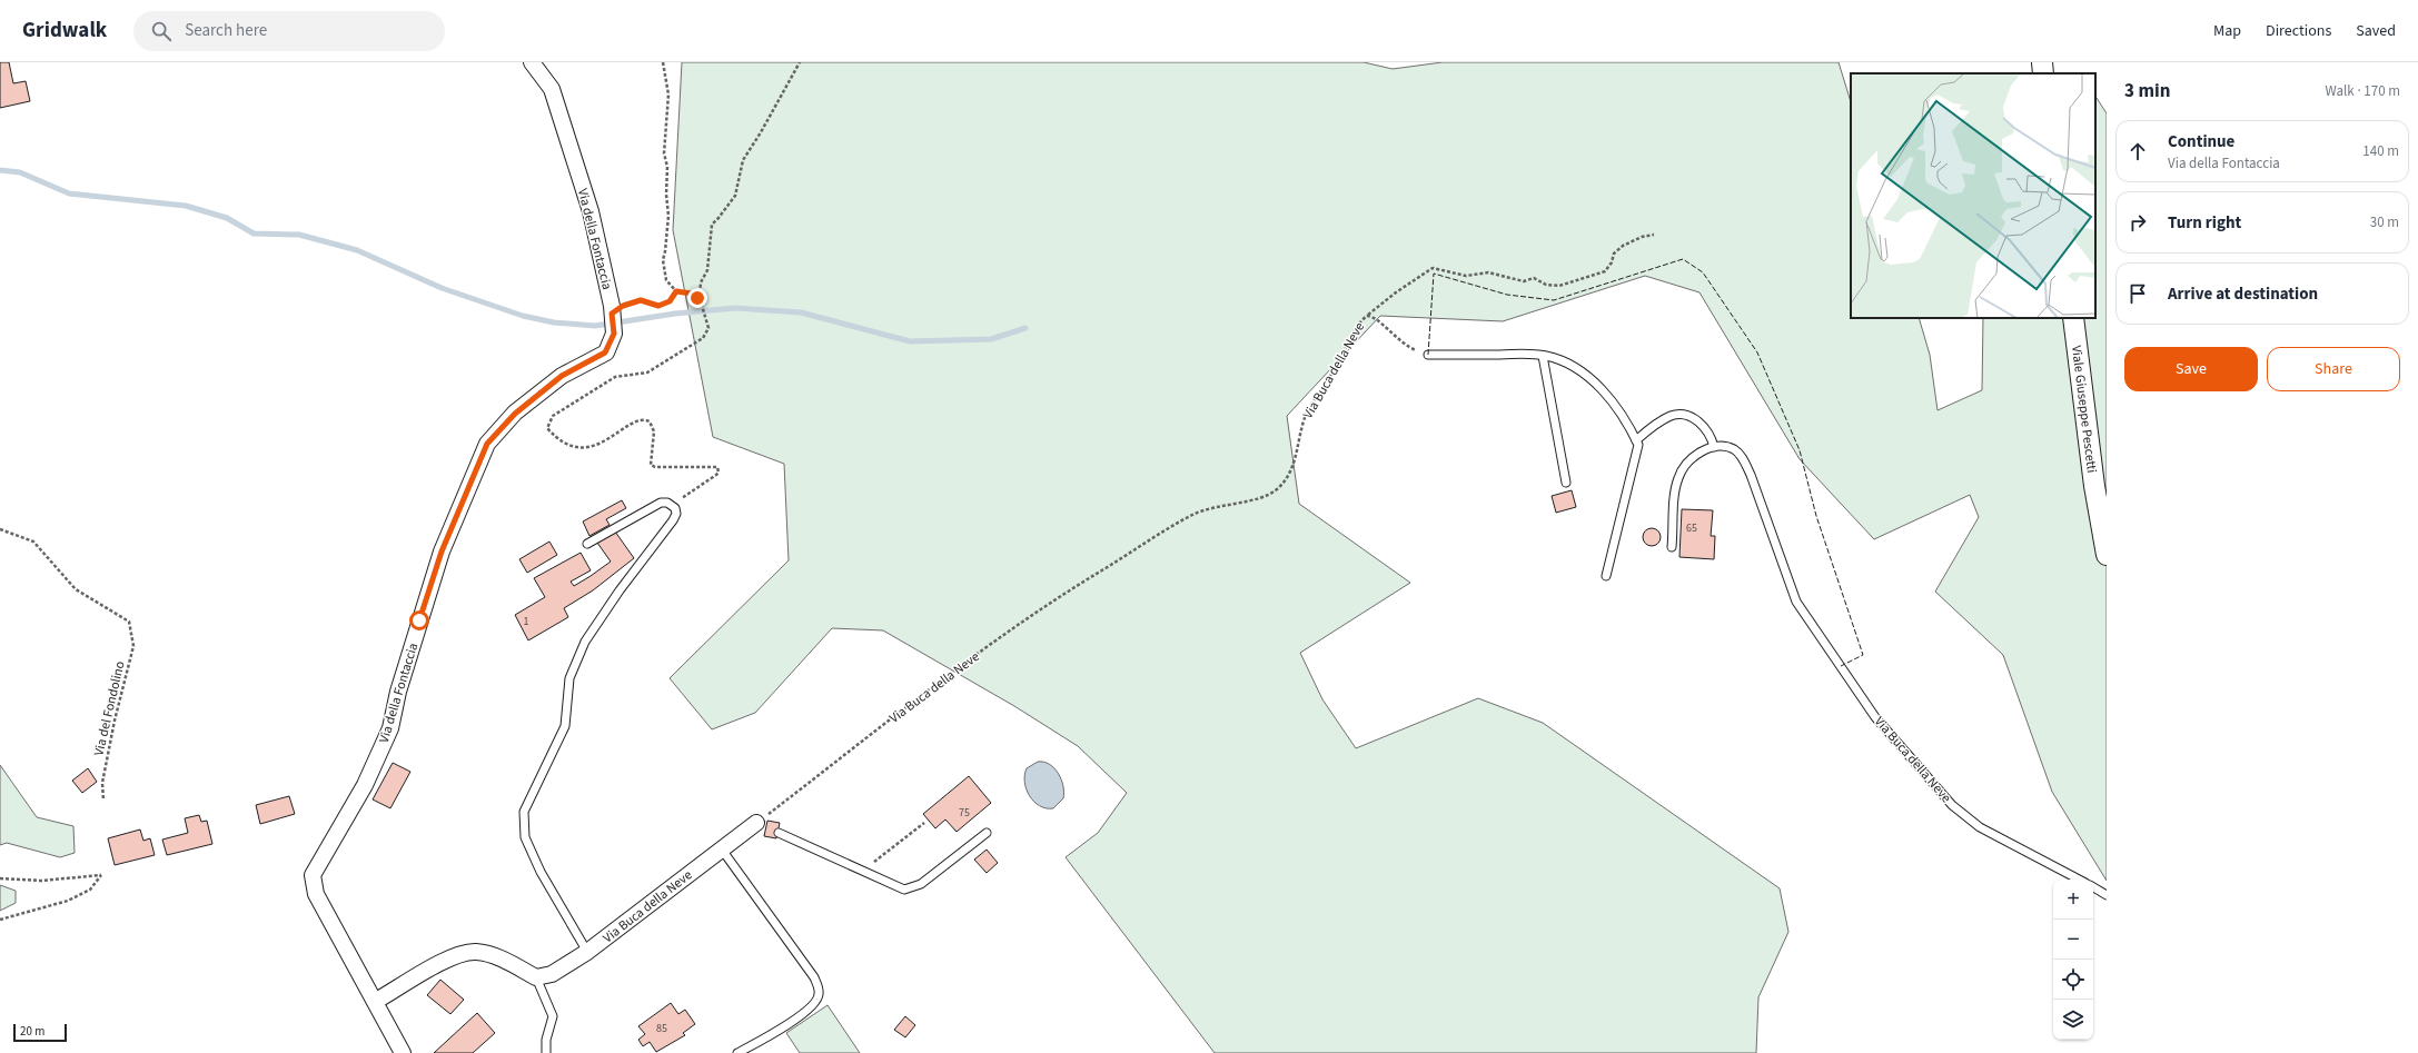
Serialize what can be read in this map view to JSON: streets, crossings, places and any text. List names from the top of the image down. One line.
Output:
{"streets":{"street":["Via della Fontaccia","Via Buca della Neve","Viale Giuseppe Pescetti"],"path":["Via del Fondolino"]},"house_numbers":["65","1","75","85"],"scale_bar":"20 m","page":{"header":"Gridwalk","search":"Search here","nav":["Map","Directions","Saved"],"heading":["3 min","Walk · 170 m"],"list":[["Continue","Via della Fontaccia","140 m"],["Turn right","30 m"],"Arrive at destination"],"buttons":["Save","Share"],"map_buttons":["+","−"],"scale":"20 m"}}
